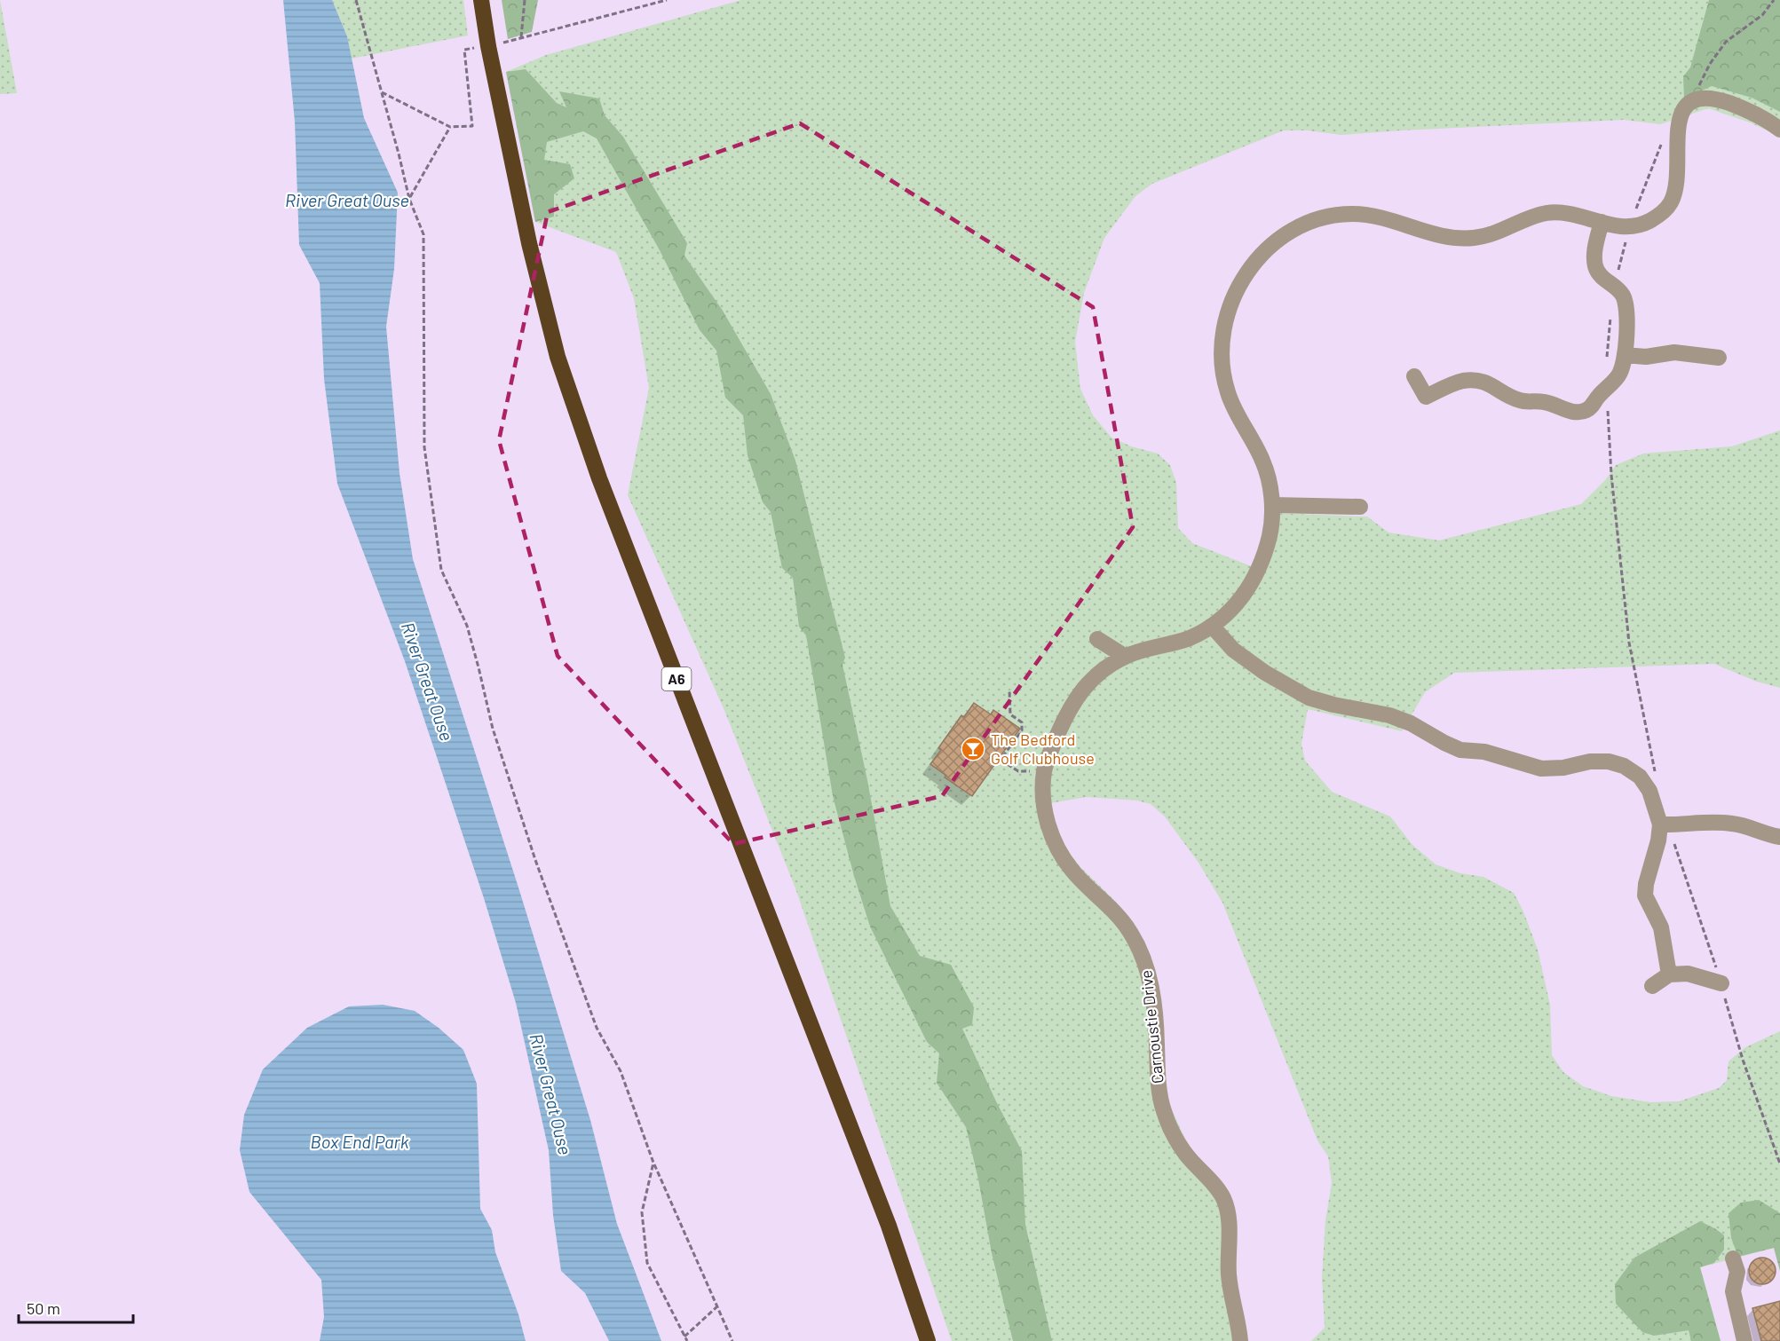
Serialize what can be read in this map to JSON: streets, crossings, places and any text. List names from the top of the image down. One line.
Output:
{"streets":{"highway":["A6"],"street":["Carnoustie Drive"]},"water":["River Great Ouse","Box End Park"],"places":{"bar":["The Bedford Golf Clubhouse"]},"scale_bar":"50 m"}
